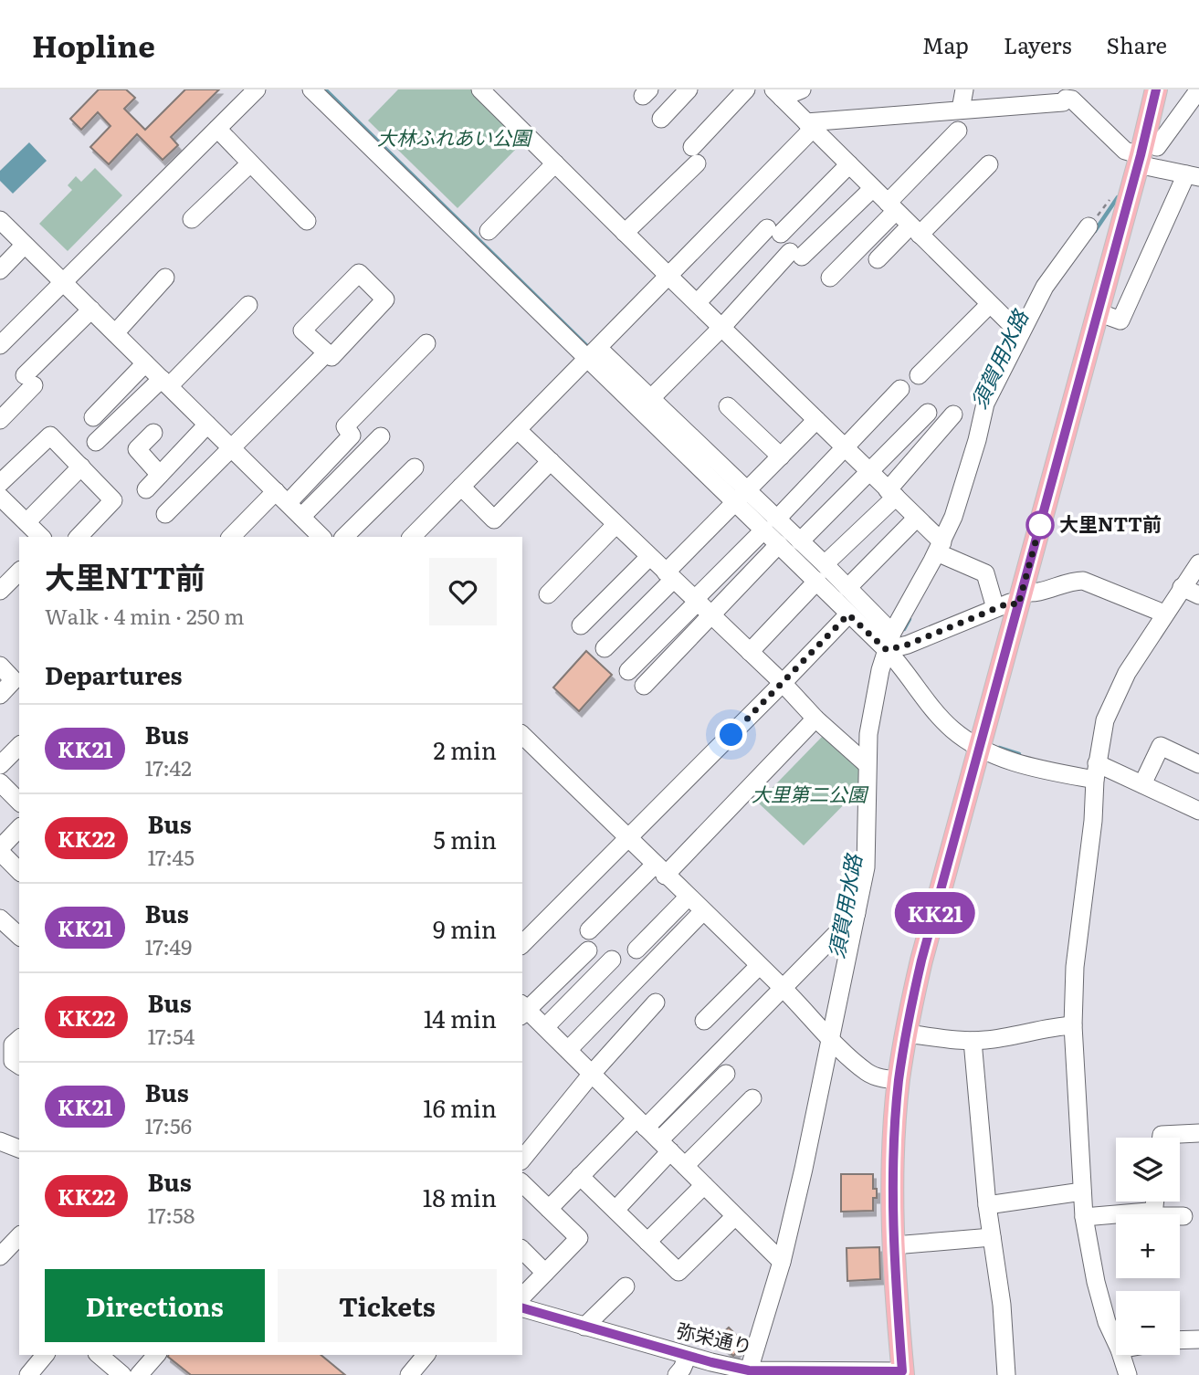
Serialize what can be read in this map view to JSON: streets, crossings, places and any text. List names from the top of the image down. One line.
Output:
{"streets":{"street":["弥栄通り"]},"water":["須賀用水路"],"parks":["大林ふれあい公園","大里第二公園"],"places":["大里NTT前"],"lines":["bus line KK21"],"page":{"header":"Hopline","nav":["Map","Layers","Share"],"on_map":"KK21","heading":[["大里NTT前","Walk · 4 min · 250 m"],"Departures"],"list":[{"mark":"KK21","name":"Bus","note":"17:42","value":"2 min"},{"mark":"KK22","name":"Bus","note":"17:45","value":"5 min"},{"mark":"KK21","name":"Bus","note":"17:49","value":"9 min"},{"mark":"KK22","name":"Bus","note":"17:54","value":"14 min"},{"mark":"KK21","name":"Bus","note":"17:56","value":"16 min"},{"mark":"KK22","name":"Bus","note":"17:58","value":"18 min"}],"map_buttons":["+","−"],"buttons":["Directions","Tickets"]}}
